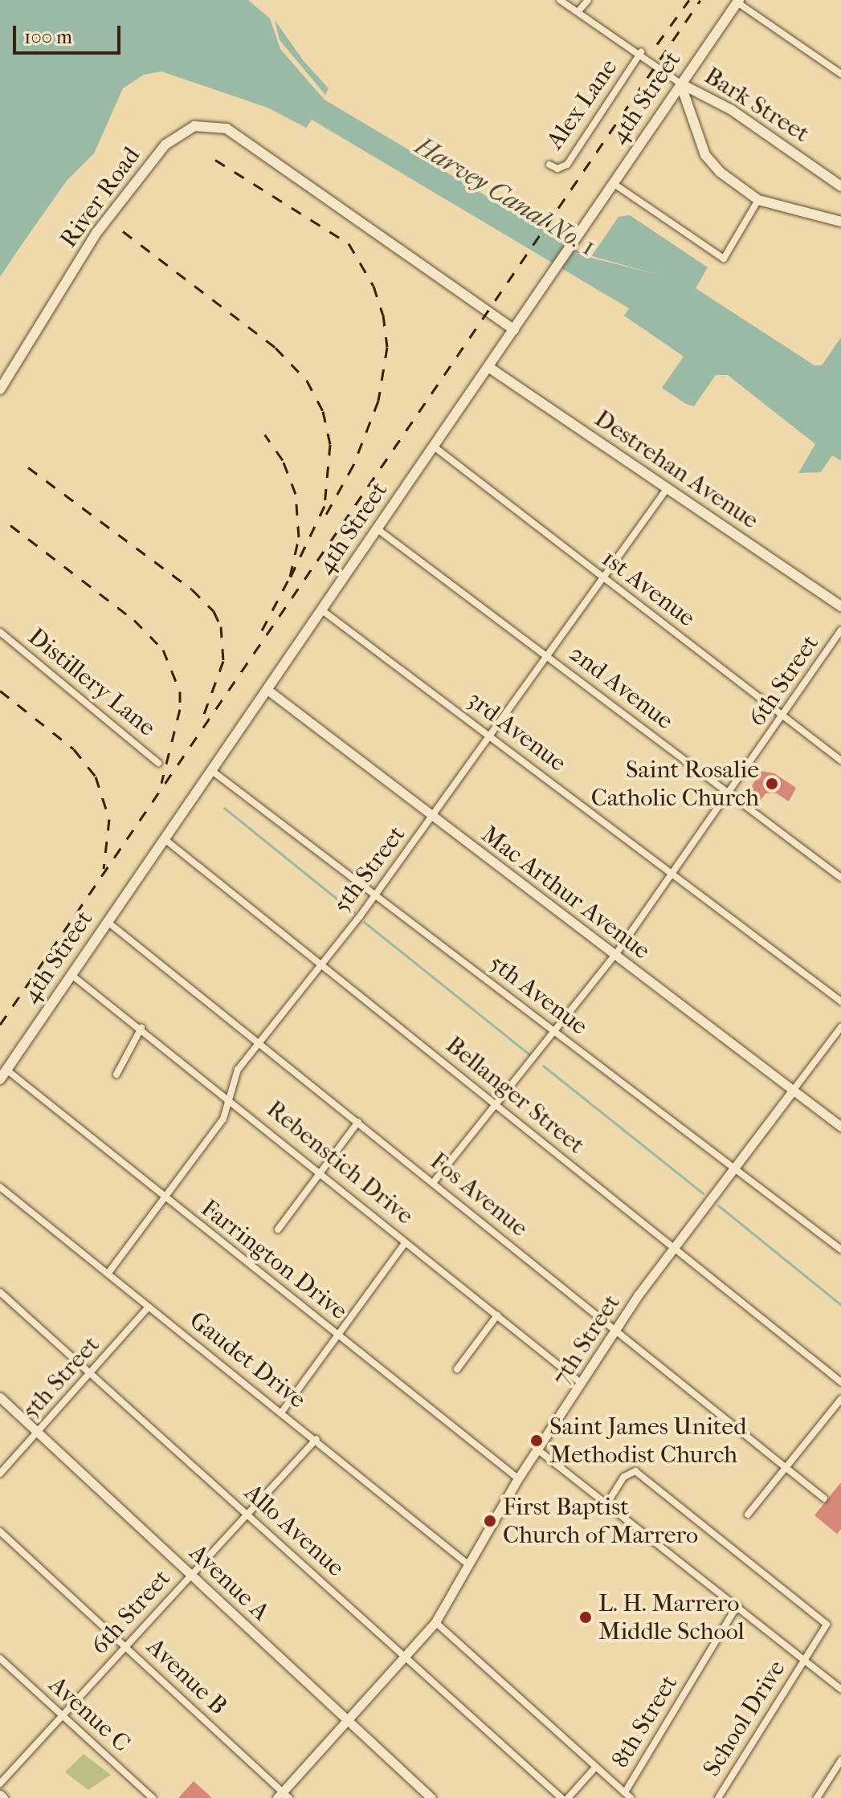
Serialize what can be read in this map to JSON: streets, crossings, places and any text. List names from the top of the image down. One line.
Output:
{"streets":{"main road":["4th Street","Bark Street","River Road","Destrehan Avenue"],"street":["Alex Lane","1st Avenue","6th Street","Distillery Lane","2nd Avenue","3rd Avenue","5th Street","Mac Arthur Avenue","5th Avenue","Bellanger Street","Rebenstich Drive","Fos Avenue","Farrington Drive","7th Street","Gaudet Drive","Allo Avenue","Avenue A","Avenue B","Avenue C","School Drive","8th Street"]},"crossings":[["4th Street","Bark Street"],["4th Street","River Road"],["4th Street","Destrehan Avenue"],["4th Street","1st Avenue"],["4th Street","2nd Avenue"],["4th Street","3rd Avenue"],["4th Street","Mac Arthur Avenue"],["4th Street","5th Avenue"],["4th Street","Bellanger Street"],["4th Street","Rebenstich Drive"],["4th Street","Fos Avenue"],["4th Street","Farrington Drive"],["Destrehan Avenue","5th Street"],["1st Avenue","6th Street"],["1st Avenue","5th Street"],["6th Street","2nd Avenue"],["6th Street","3rd Avenue"],["6th Street","Mac Arthur Avenue"],["6th Street","5th Avenue"],["6th Street","Bellanger Street"],["6th Street","Fos Avenue"],["6th Street","Gaudet Drive"],["6th Street","Allo Avenue"],["6th Street","Avenue A"],["6th Street","Avenue B"],["6th Street","Avenue C"],["2nd Avenue","5th Street"],["3rd Avenue","5th Street"],["5th Street","Mac Arthur Avenue"],["5th Street","5th Avenue"],["5th Street","Bellanger Street"],["5th Street","Rebenstich Drive"],["5th Street","Fos Avenue"],["5th Street","Farrington Drive"],["5th Street","Gaudet Drive"],["5th Street","Allo Avenue"],["5th Street","Avenue A"],["Mac Arthur Avenue","7th Street"],["5th Avenue","7th Street"],["Bellanger Street","7th Street"],["Rebenstich Drive","7th Street"],["Fos Avenue","7th Street"],["Farrington Drive","7th Street"],["7th Street","Gaudet Drive"],["7th Street","Allo Avenue"],["7th Street","Avenue A"],["7th Street","Avenue B"]],"water":["Harvey Canal No. 1"],"places":["Saint Rosalie Catholic Church","Saint James United Methodist Church","First Baptist Church of Marrero","L. H. Marrero Middle School"],"scale_bar":"100 m"}
